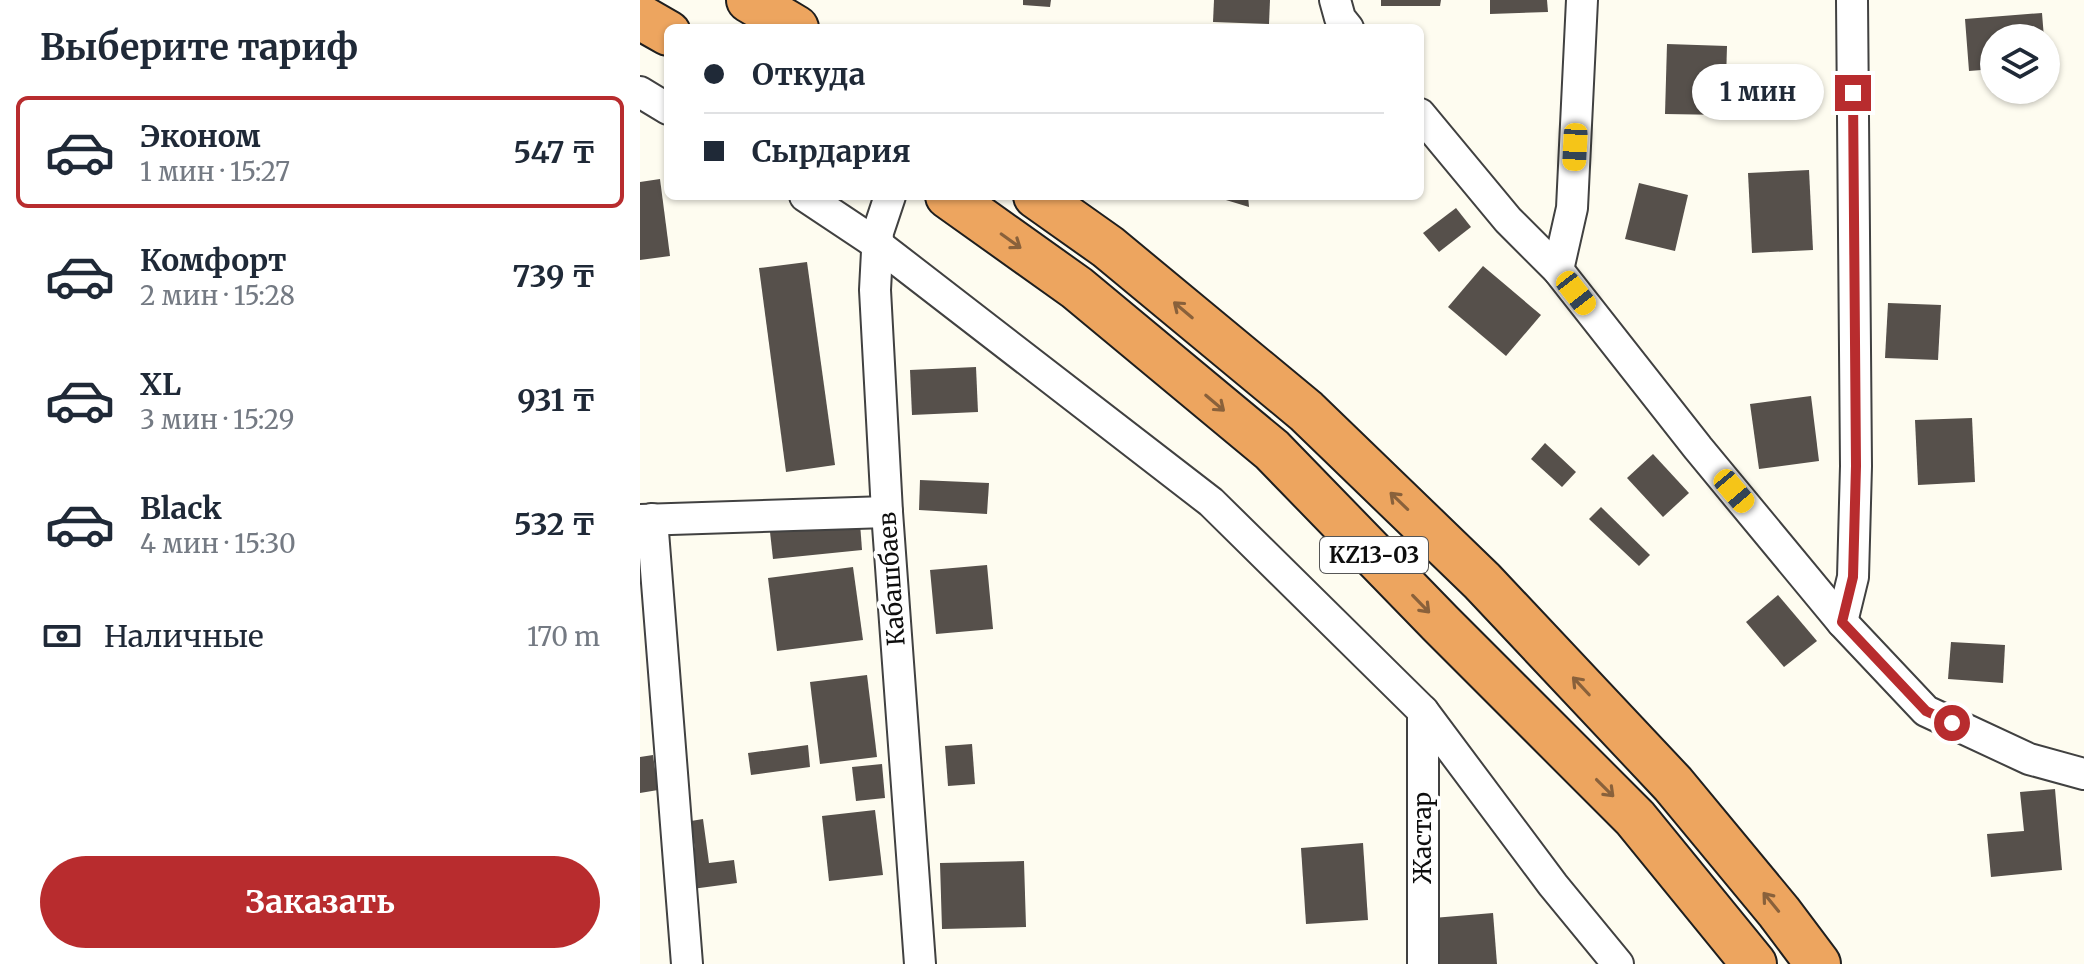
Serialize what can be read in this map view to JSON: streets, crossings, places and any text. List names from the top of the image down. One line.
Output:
{"streets":{"highway":["KZ13-03"],"street":["Кабашбаев","Жастар"]},"page":{"heading":"Выберите тариф","banner":["Откуда","Сырдария"],"bubble":"1 мин","list":[{"name":"Эконом","note":"1 мин · 15:27","value":"547 ₸"},{"name":"Комфорт","note":"2 мин · 15:28","value":"739 ₸"},{"name":"XL","note":"3 мин · 15:29","value":"931 ₸"},{"name":"Black","note":"4 мин · 15:30","value":"532 ₸"}],"pay":["Наличные","170 m"],"buttons":"Заказать"}}
